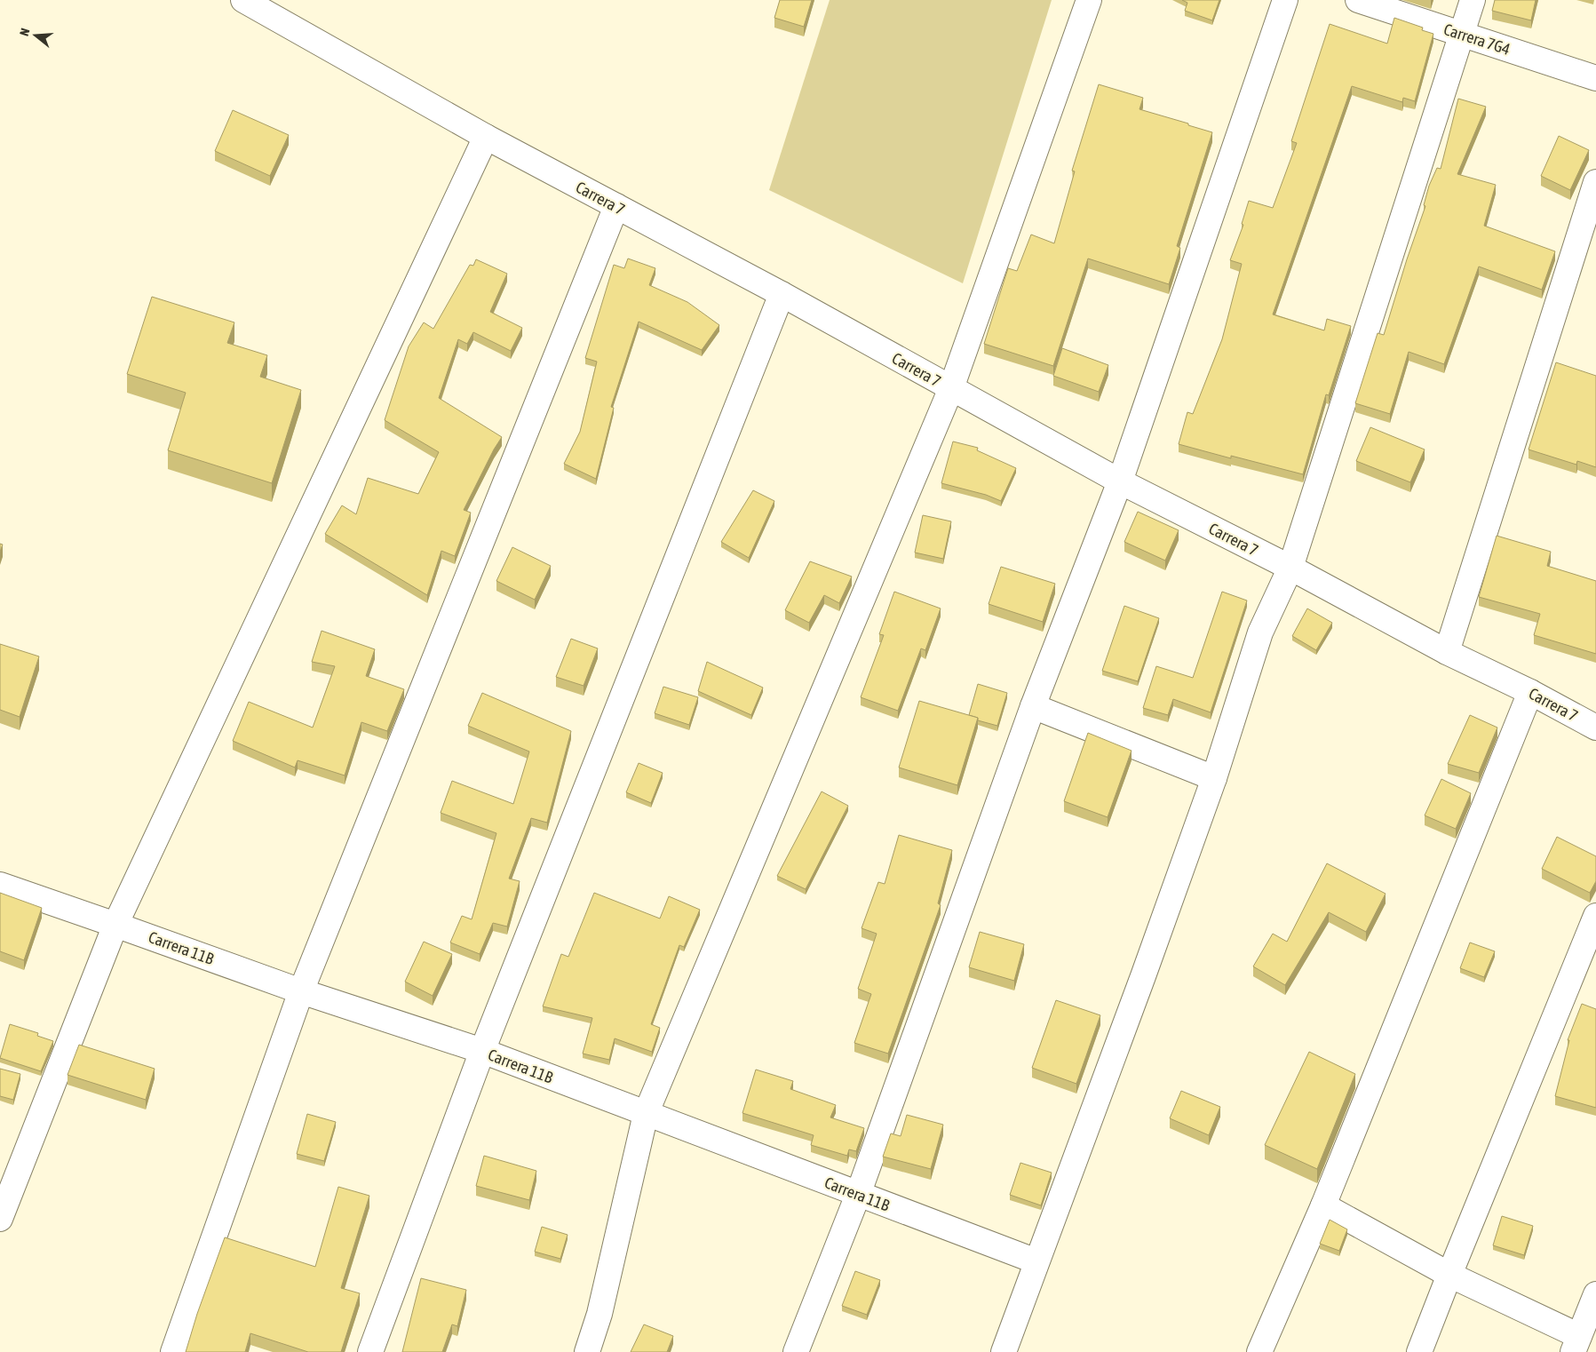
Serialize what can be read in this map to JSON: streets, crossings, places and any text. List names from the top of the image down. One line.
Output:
{"streets":{"street":["Carrera 7G4","Carrera 7","Carrera 11B"]},"north":"left"}
